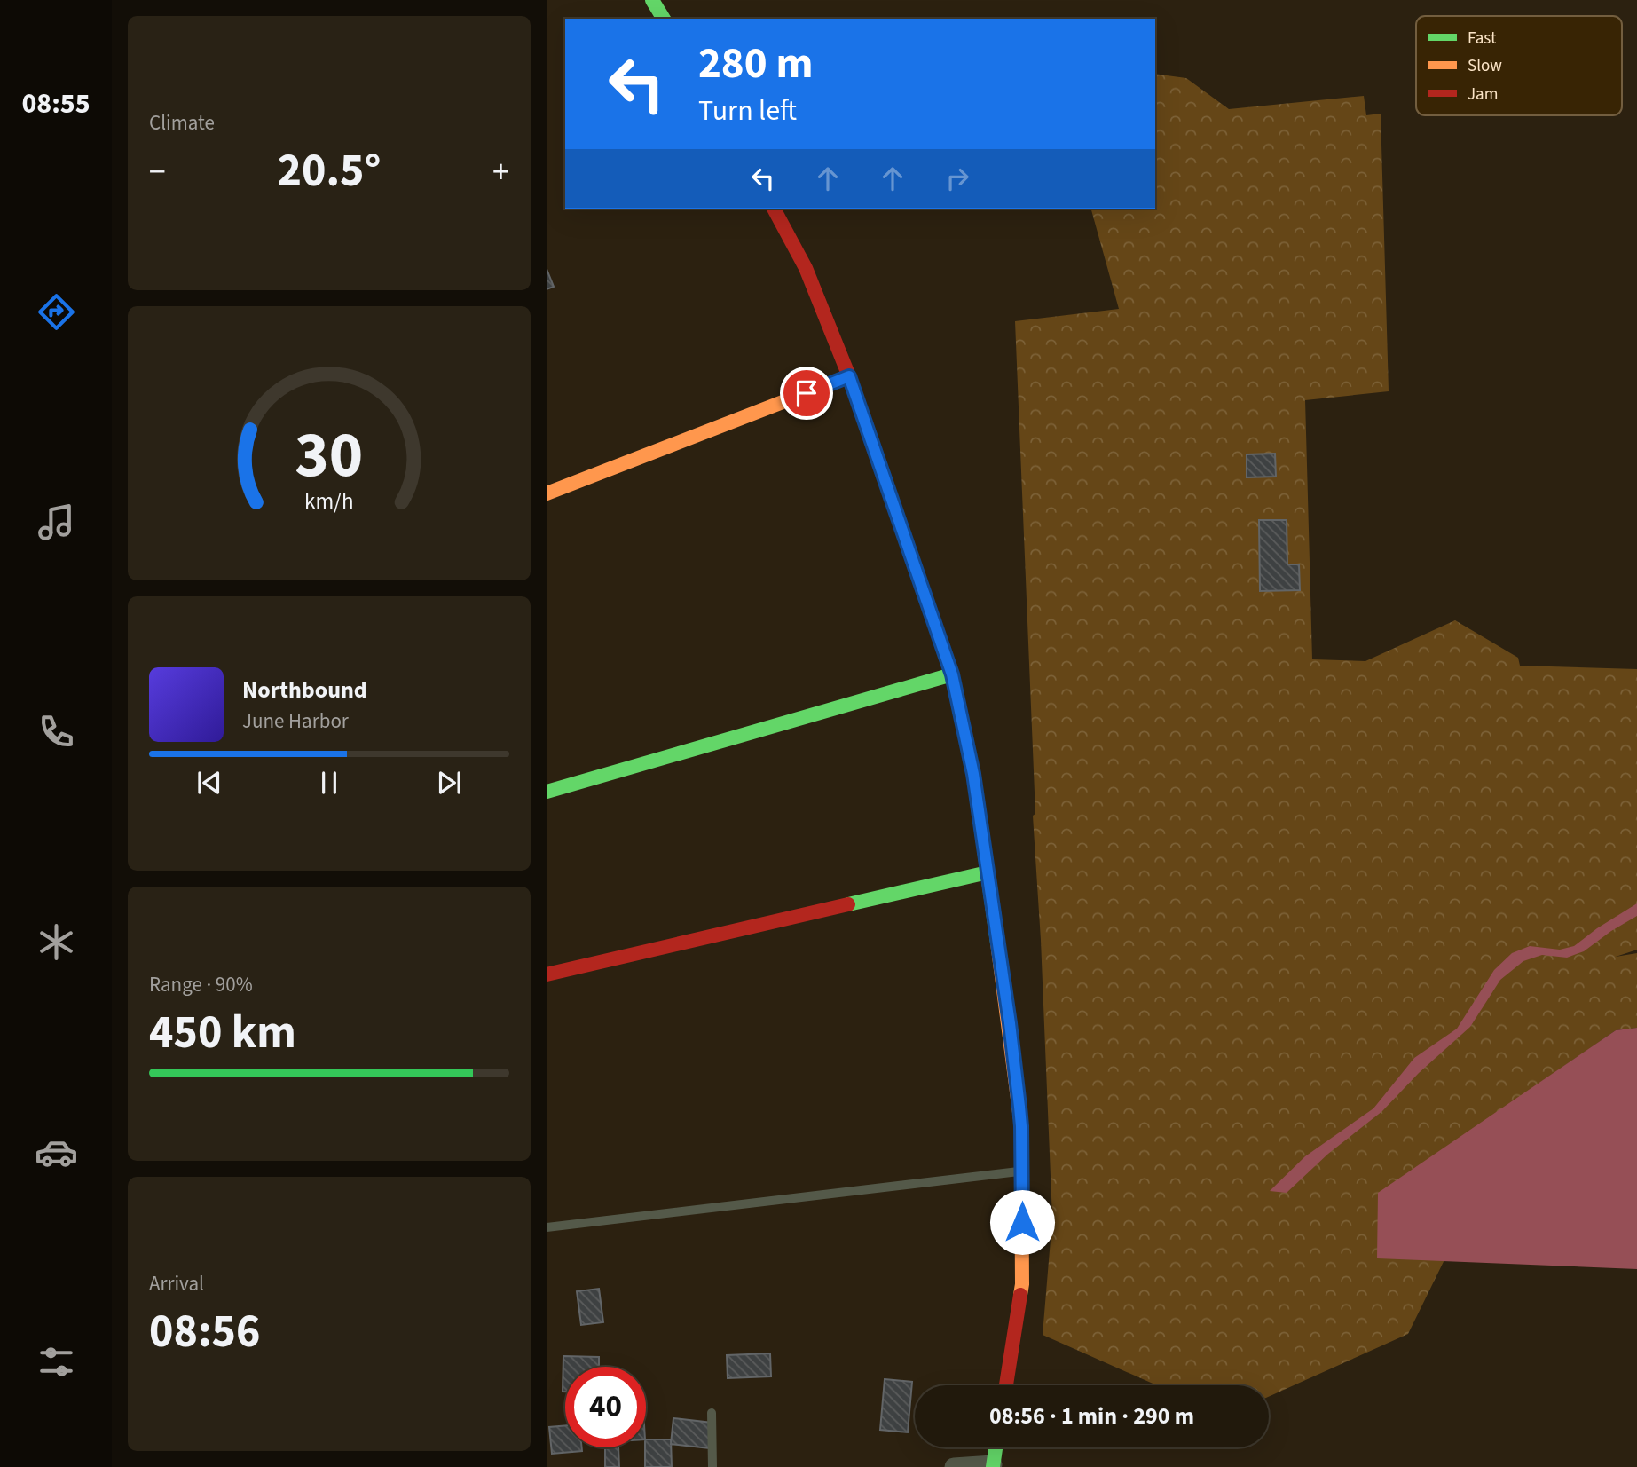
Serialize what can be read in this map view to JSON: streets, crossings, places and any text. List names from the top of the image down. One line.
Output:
{"legend":["Fast","Slow","Jam"],"page":{"tabs":"08:55","tile":["Climate",["Range · 90%","450 km"],["Arrival","08:56"]],"turn":["280 m","Turn left"],"heat":["−","20.5°","+"],"song":["Northbound","June Harbor"],"limit":"40","trip":"08:56 · 1 min · 290 m","gauge":["30","km/h"]}}
